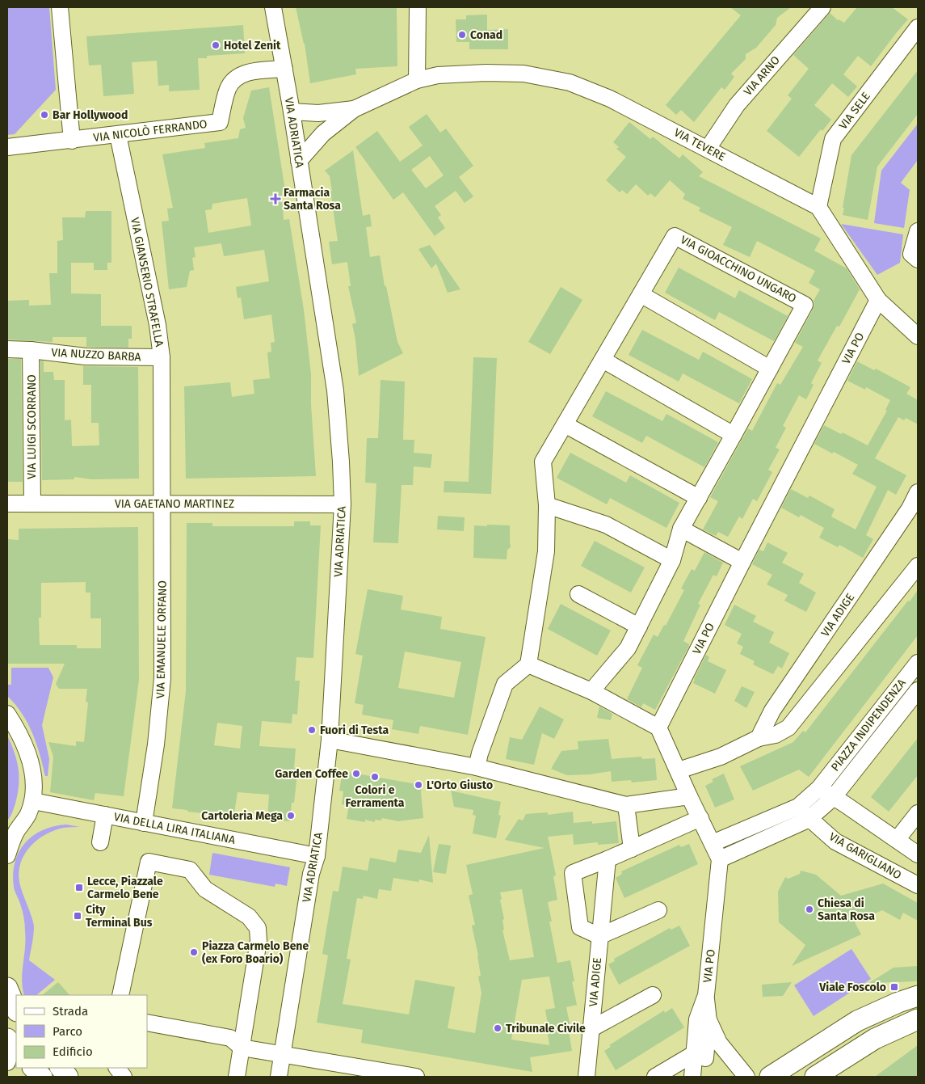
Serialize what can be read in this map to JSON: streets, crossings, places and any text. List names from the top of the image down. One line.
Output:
{"streets":{"street":["VIA ARNO","VIA SELE","VIA NICOLÒ FERRANDO","VIA ADRIATICA","VIA TEVERE","VIA GIOACCHINO UNGARO","VIA GIANSERIO STRAFELLA","VIA PO","VIA NUZZO BARBA","VIA LUIGI SCORRANO","VIA GAETANO MARTINEZ","VIA ADIGE","VIA EMANUELE ORFANO","PIAZZA INDIPENDENZA","VIA DELLA LIRA ITALIANA","VIA GARIGLIANO"]},"crossings":[["VIA ARNO","VIA TEVERE"],["VIA SELE","VIA TEVERE"],["VIA NICOLÒ FERRANDO","VIA ADRIATICA"],["VIA NICOLÒ FERRANDO","VIA GIANSERIO STRAFELLA"],["VIA ADRIATICA","VIA GAETANO MARTINEZ"],["VIA ADRIATICA","VIA DELLA LIRA ITALIANA"],["VIA TEVERE","VIA PO"],["VIA GIANSERIO STRAFELLA","VIA NUZZO BARBA"],["VIA GIANSERIO STRAFELLA","VIA GAETANO MARTINEZ"],["VIA GIANSERIO STRAFELLA","VIA EMANUELE ORFANO"],["VIA NUZZO BARBA","VIA LUIGI SCORRANO"],["VIA LUIGI SCORRANO","VIA GAETANO MARTINEZ"],["VIA GAETANO MARTINEZ","VIA EMANUELE ORFANO"],["VIA EMANUELE ORFANO","VIA DELLA LIRA ITALIANA"],["PIAZZA INDIPENDENZA","VIA GARIGLIANO"]],"places":{"other":["Conad","Hotel Zenit","Bar Hollywood","Fuori di Testa","Garden Coffee","Colori e Ferramenta","L'Orto Giusto","Cartoleria Mega","Chiesa di Santa Rosa","Piazza Carmelo Bene (ex Foro Boario)","Tribunale Civile"],"health":["Farmacia Santa Rosa"],"transit":["Lecce, Piazzale Carmelo Bene","City Terminal Bus","Viale Foscolo"]},"legend":["Strada","Parco","Edificio"]}
